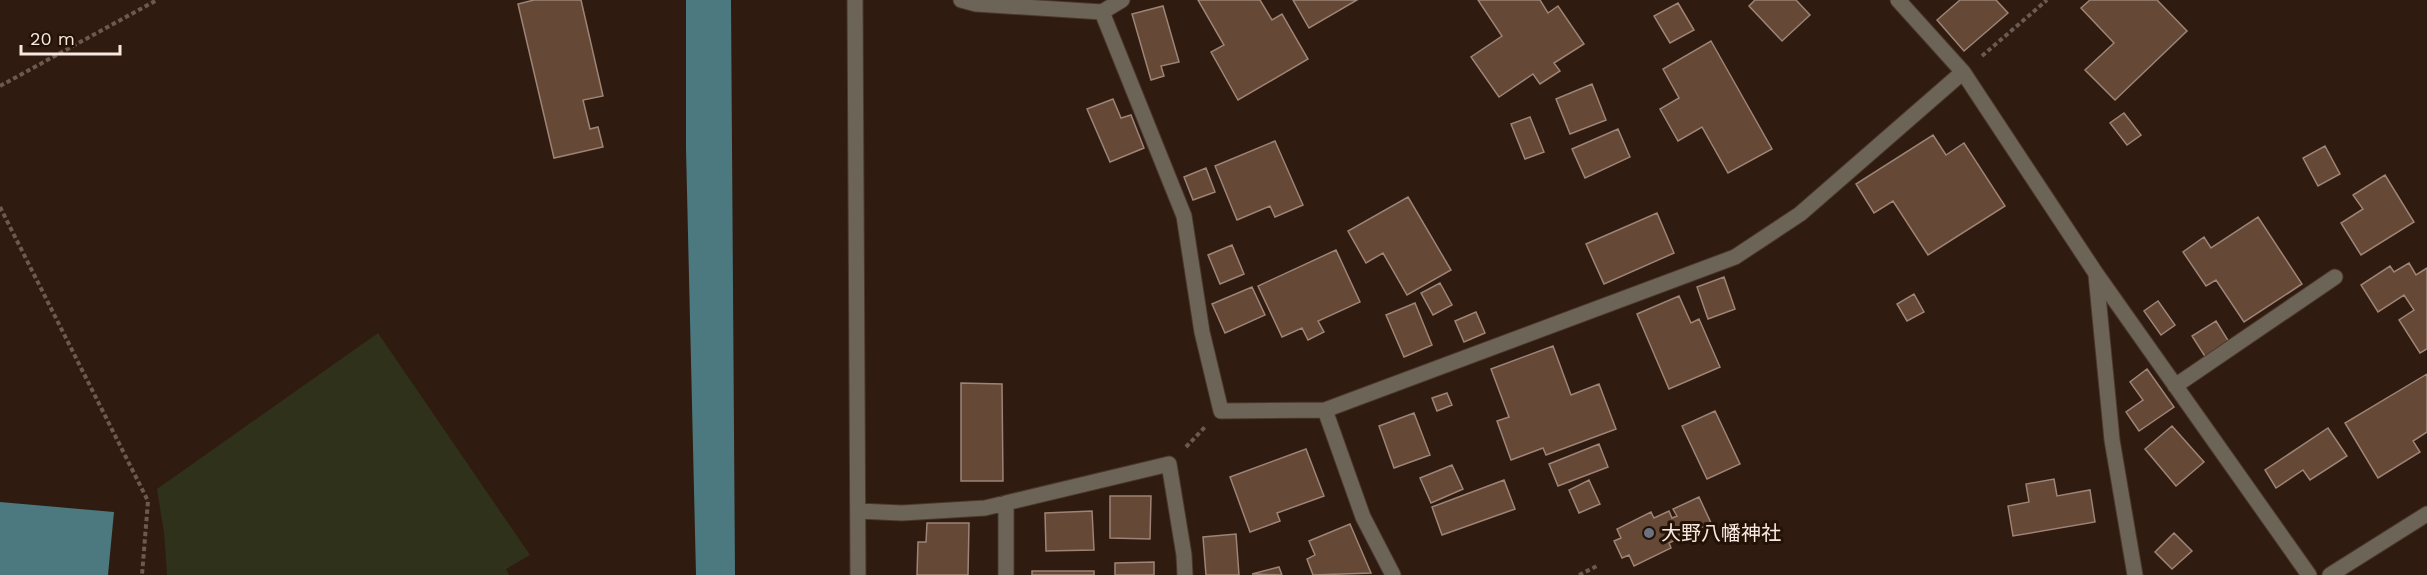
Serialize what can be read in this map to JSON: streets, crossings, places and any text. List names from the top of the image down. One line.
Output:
{"places":["大野八幡神社"],"scale_bar":"20 m"}
